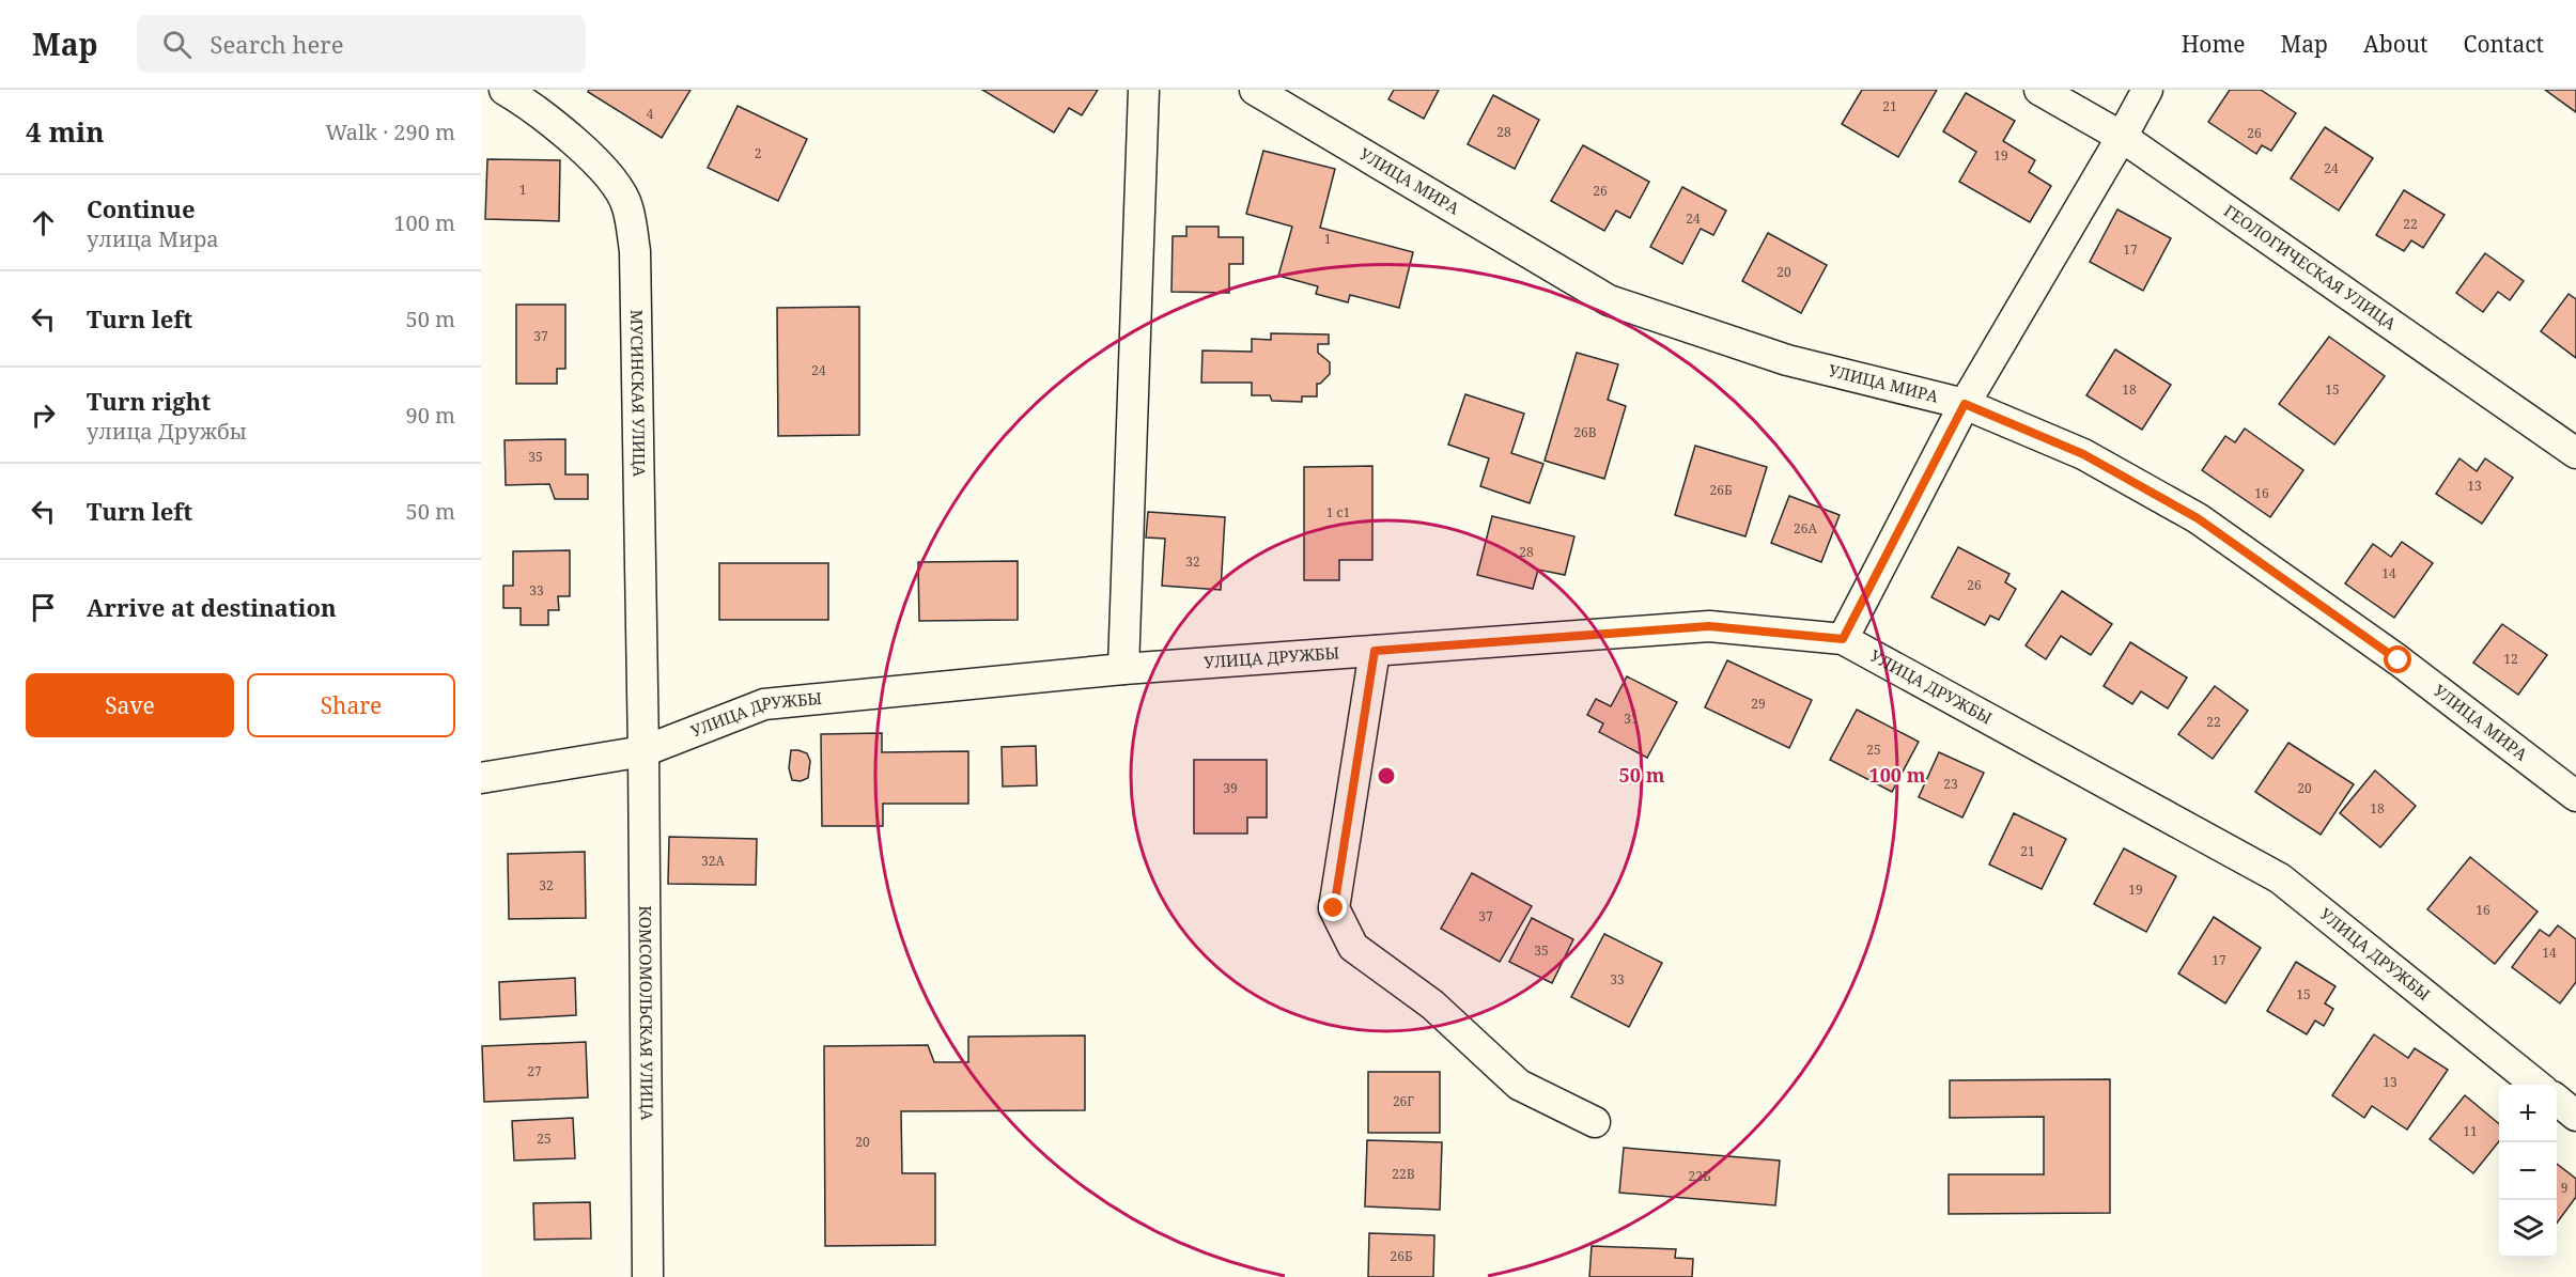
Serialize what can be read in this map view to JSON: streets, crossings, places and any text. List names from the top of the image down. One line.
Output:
{"streets":{"street":["УЛИЦА МИРА","ГЕОЛОГИЧЕСКАЯ УЛИЦА","МУСИНСКАЯ УЛИЦА","УЛИЦА ДРУЖБЫ","КОМСОМОЛЬСКАЯ УЛИЦА"]},"crossings":[["МУСИНСКАЯ УЛИЦА","УЛИЦА ДРУЖБЫ"],["МУСИНСКАЯ УЛИЦА","КОМСОМОЛЬСКАЯ УЛИЦА"],["УЛИЦА ДРУЖБЫ","КОМСОМОЛЬСКАЯ УЛИЦА"]],"house_numbers":["21","4","28","26","2","19","24","1","26","24","22","1","17","20","37","24","18","15","26В","35","13","26Б","16","1 с1","26А","28","32","14","26","33","12","29","31","22","25","23","39","20","18","21","32А","32","19","16","37","35","14","17","33","15","27","13","26Г","11","25","20","22В","22Б","9","26Б"],"page":{"header":"Map","search":"Search here","nav":["Home","Map","About","Contact"],"heading":["4 min","Walk · 290 m"],"list":[["Continue","улица Мира","100 m"],["Turn left","50 m"],["Turn right","улица Дружбы","90 m"],["Turn left","50 m"],"Arrive at destination"],"buttons":["Save","Share"],"map_buttons":["+","−"]},"rings":["50 m","100 m"]}
